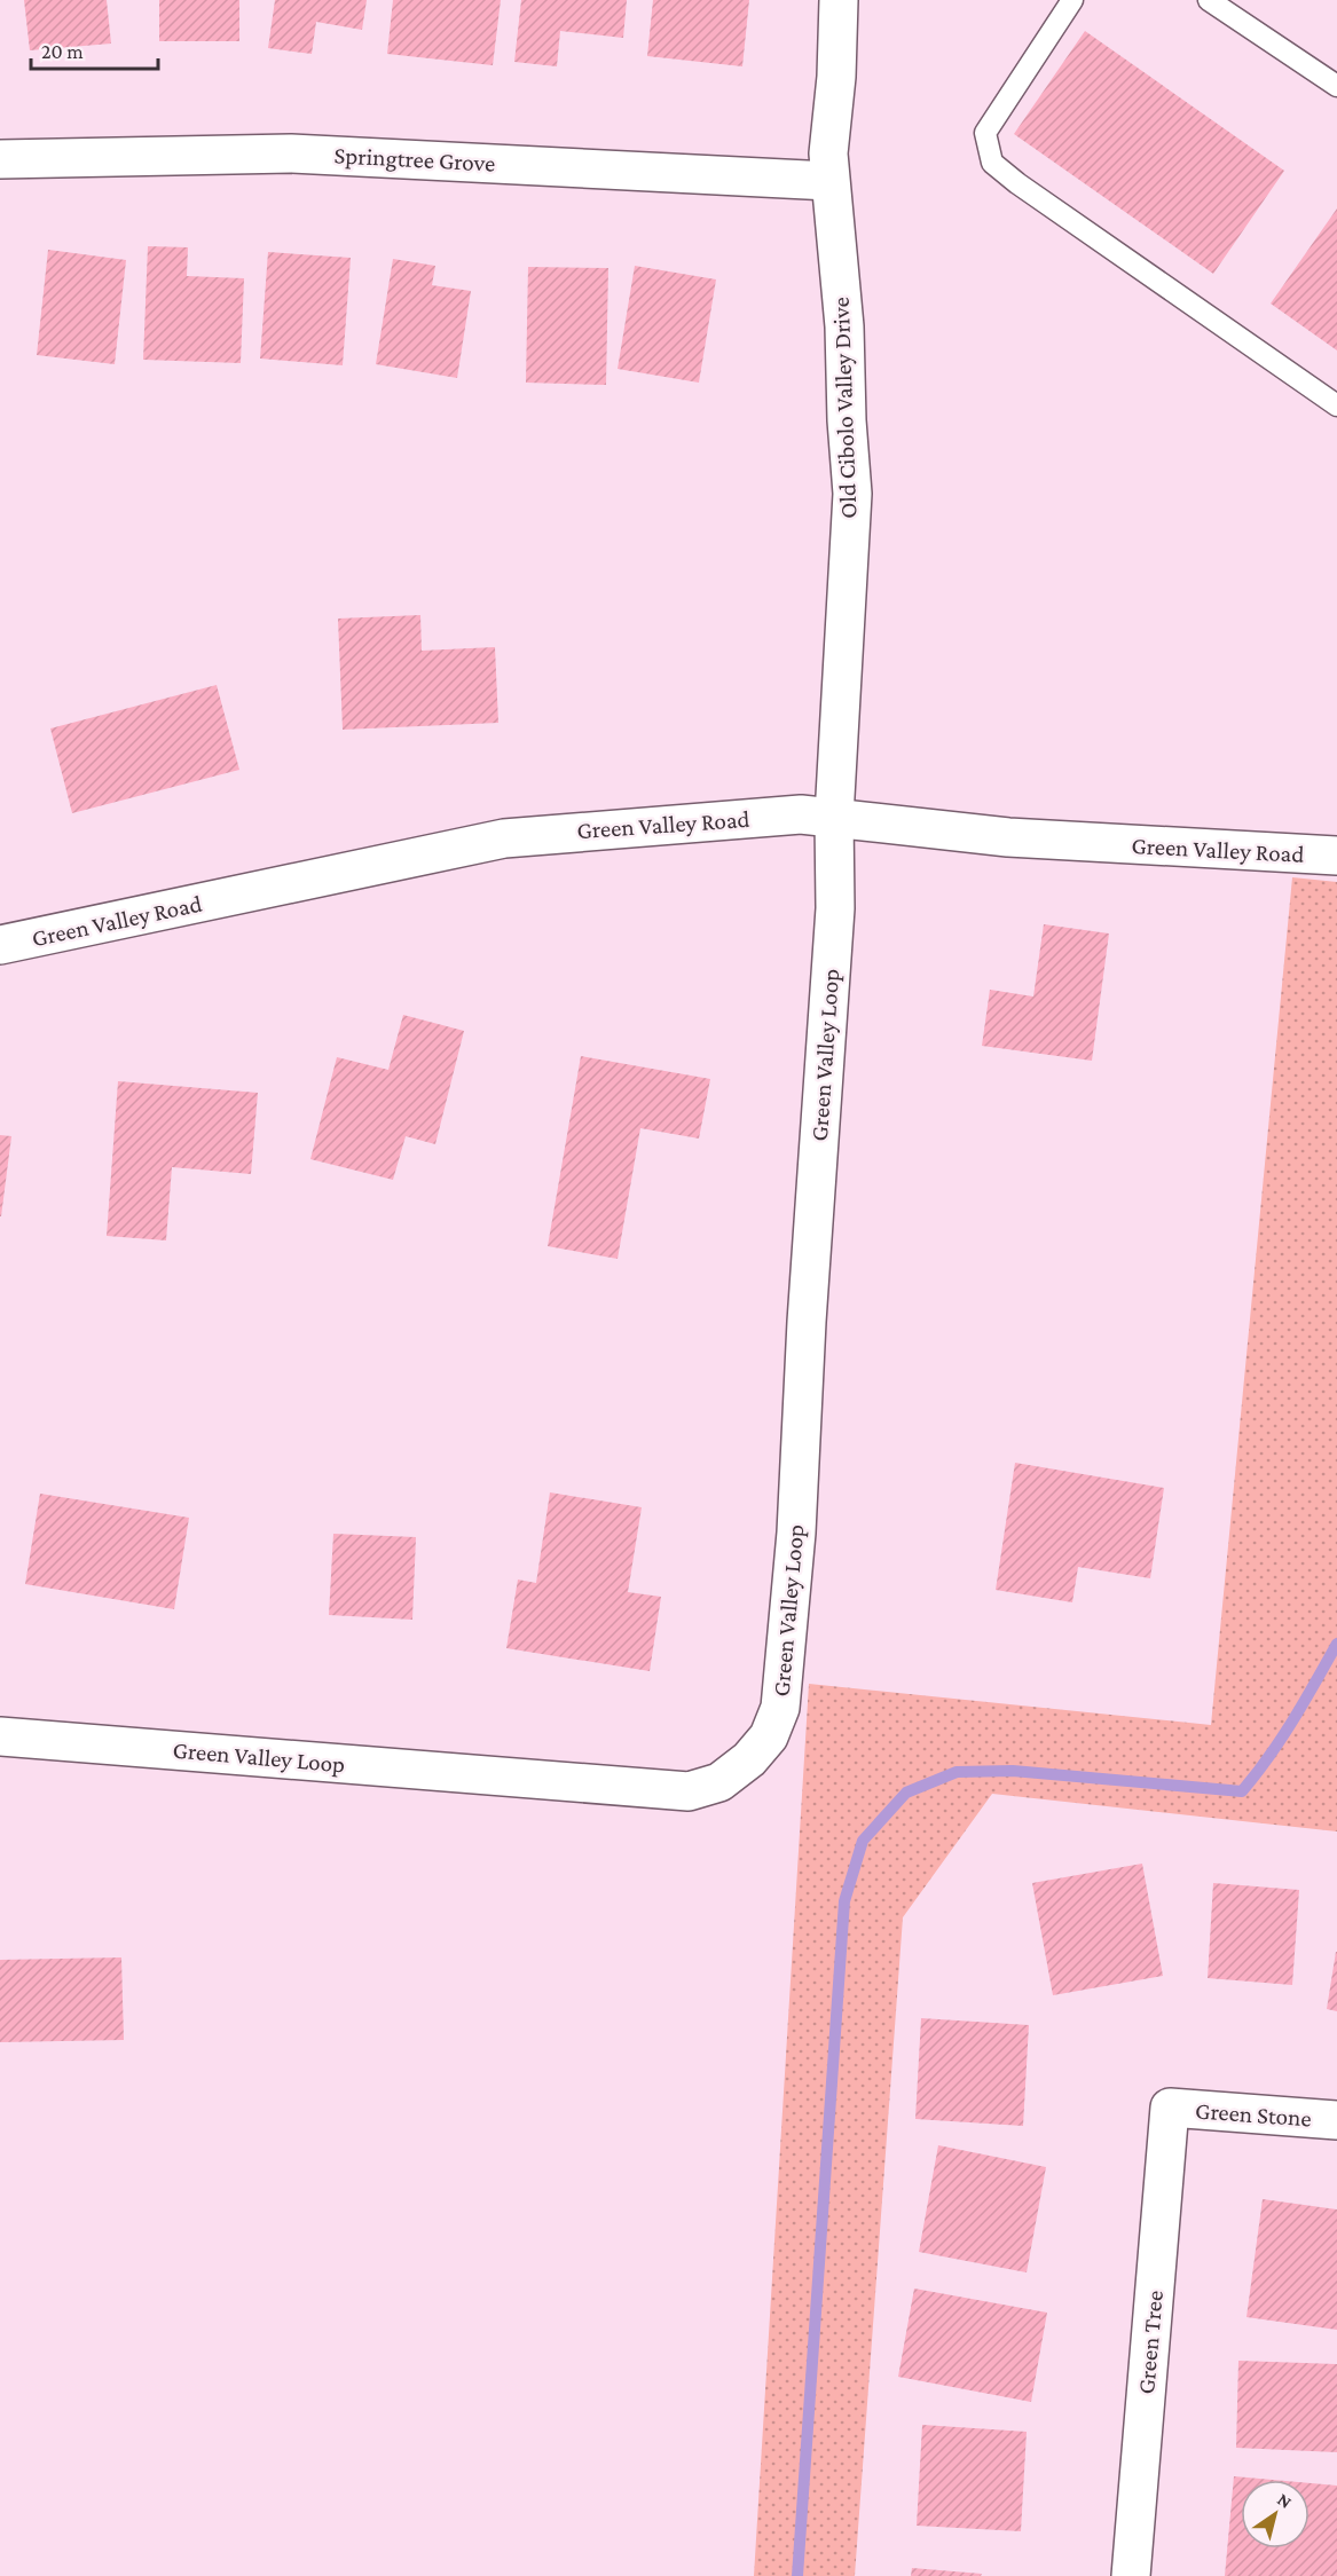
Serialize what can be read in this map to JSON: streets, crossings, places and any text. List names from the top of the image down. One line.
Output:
{"streets":{"street":["Springtree Grove","Old Cibolo Valley Drive","Green Valley Road","Green Valley Loop","Green Stone","Green Tree"]},"crossings":[["Springtree Grove","Old Cibolo Valley Drive"],["Old Cibolo Valley Drive","Green Valley Road"],["Old Cibolo Valley Drive","Green Valley Loop"],["Green Valley Road","Green Valley Loop"],["Green Stone","Green Tree"]],"scale_bar":"20 m","north":"top right"}
